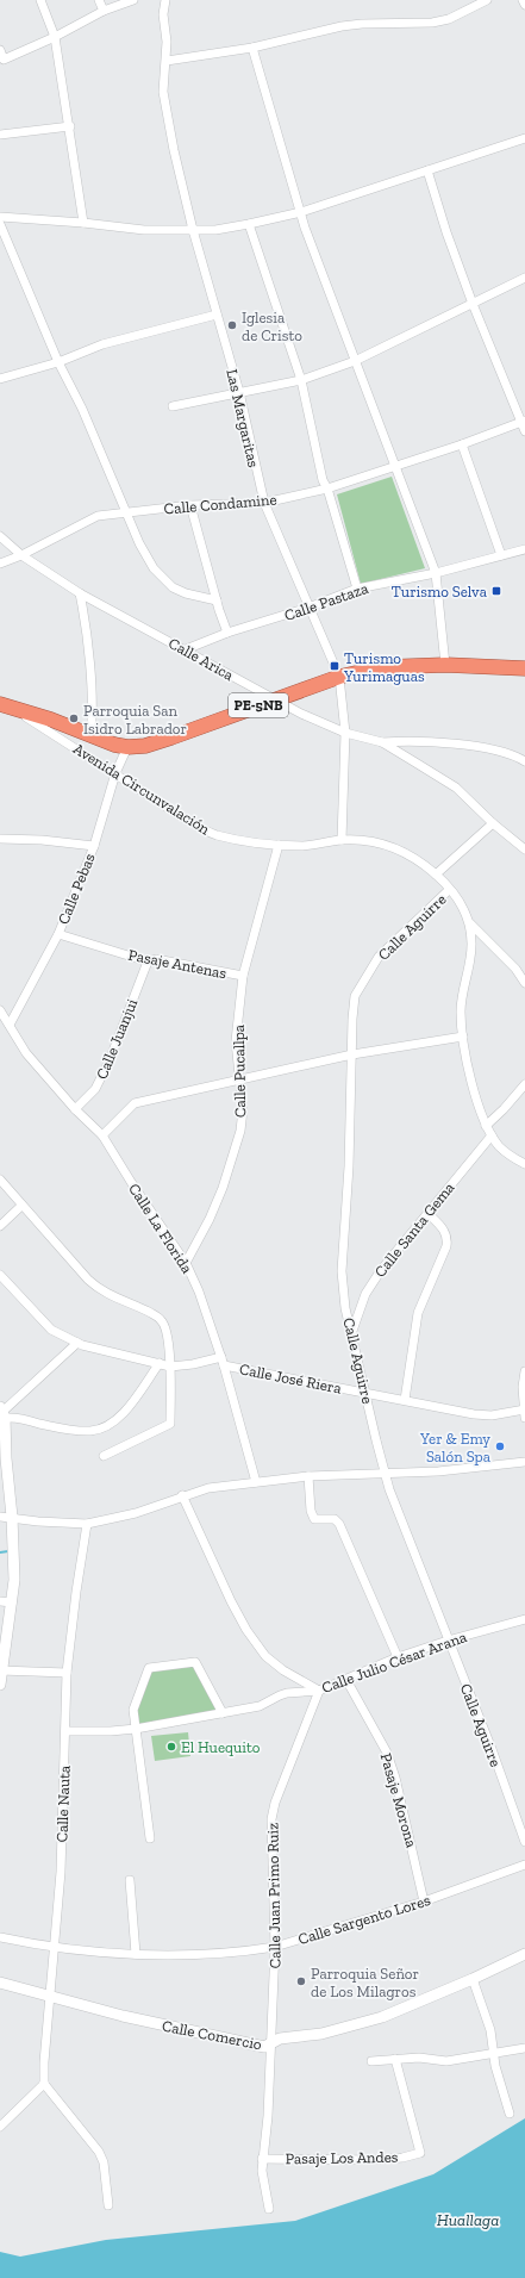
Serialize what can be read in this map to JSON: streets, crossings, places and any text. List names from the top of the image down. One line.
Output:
{"streets":{"highway":["PE-5NB"],"street":["Las Margaritas","Calle Condamine","Calle Pastaza","Calle Arica","Avenida Circunvalación","Calle Pebas","Calle Aguirre","Pasaje Antenas","Calle Juanjui","Calle Pucallpa","Calle La Florida","Calle Santa Gema","Calle José Riera","Calle Julio César Arana","Pasaje Morona","Calle Nauta","Calle Juan Primo Ruiz","Calle Sargento Lores","Calle Comercio","Pasaje Los Andes"]},"crossings":[["Las Margaritas","Calle Condamine"],["Las Margaritas","Calle Pastaza"],["Las Margaritas","Calle Arica"],["Las Margaritas","PE-5NB"],["Las Margaritas","Avenida Circunvalación"],["Calle Condamine","Calle Arica"],["Calle Pastaza","Calle Arica"],["Calle Arica","PE-5NB"],["PE-5NB","Avenida Circunvalación"],["PE-5NB","Calle Pebas"],["Avenida Circunvalación","Calle Pebas"],["Avenida Circunvalación","Calle Aguirre"],["Avenida Circunvalación","Calle Pucallpa"],["Avenida Circunvalación","Calle Santa Gema"],["Calle Pebas","Pasaje Antenas"],["Calle Pebas","Calle La Florida"],["Calle Aguirre","Calle Santa Gema"],["Calle Aguirre","Calle José Riera"],["Calle Aguirre","Calle Julio César Arana"],["Pasaje Antenas","Calle Juanjui"],["Pasaje Antenas","Calle Pucallpa"],["Calle Juanjui","Calle La Florida"],["Calle Pucallpa","Calle La Florida"],["Calle La Florida","Calle José Riera"],["Calle Julio César Arana","Pasaje Morona"],["Calle Julio César Arana","Calle Nauta"],["Calle Julio César Arana","Calle Juan Primo Ruiz"],["Pasaje Morona","Calle Sargento Lores"],["Calle Nauta","Calle Sargento Lores"],["Calle Nauta","Calle Comercio"],["Calle Juan Primo Ruiz","Calle Sargento Lores"],["Calle Juan Primo Ruiz","Calle Comercio"],["Calle Juan Primo Ruiz","Pasaje Los Andes"]],"water":["Huallaga"],"places":{"other":["Iglesia de Cristo","Parroquia San Isidro Labrador","Yer & Emy Salón Spa","El Huequito","Parroquia Señor de Los Milagros"],"transit":["Turismo Selva","Turismo Yurimaguas"]}}
